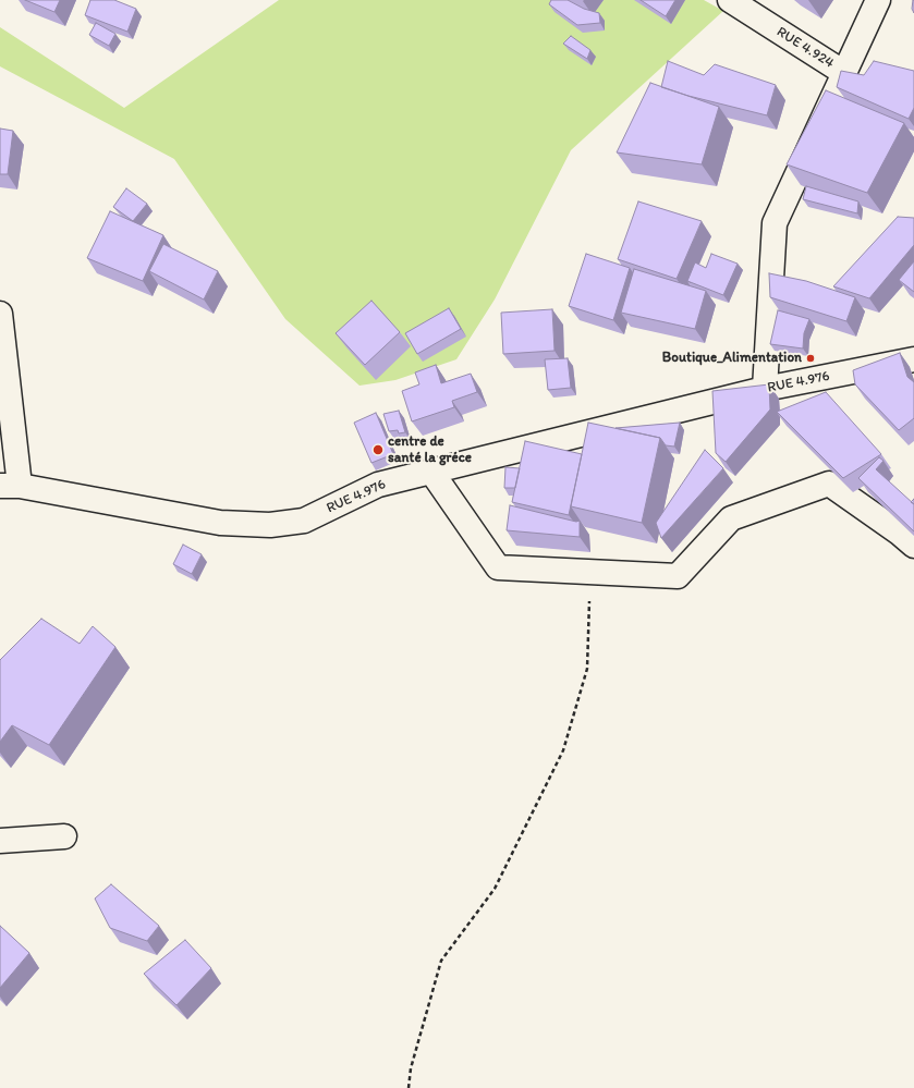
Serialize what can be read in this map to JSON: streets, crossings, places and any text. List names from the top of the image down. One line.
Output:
{"streets":{"street":["RUE 4.924","RUE 4.976"]},"crossings":[["RUE 4.924","RUE 4.976"]],"places":["Boutique_Alimentation","centre de santé la gréce"]}
